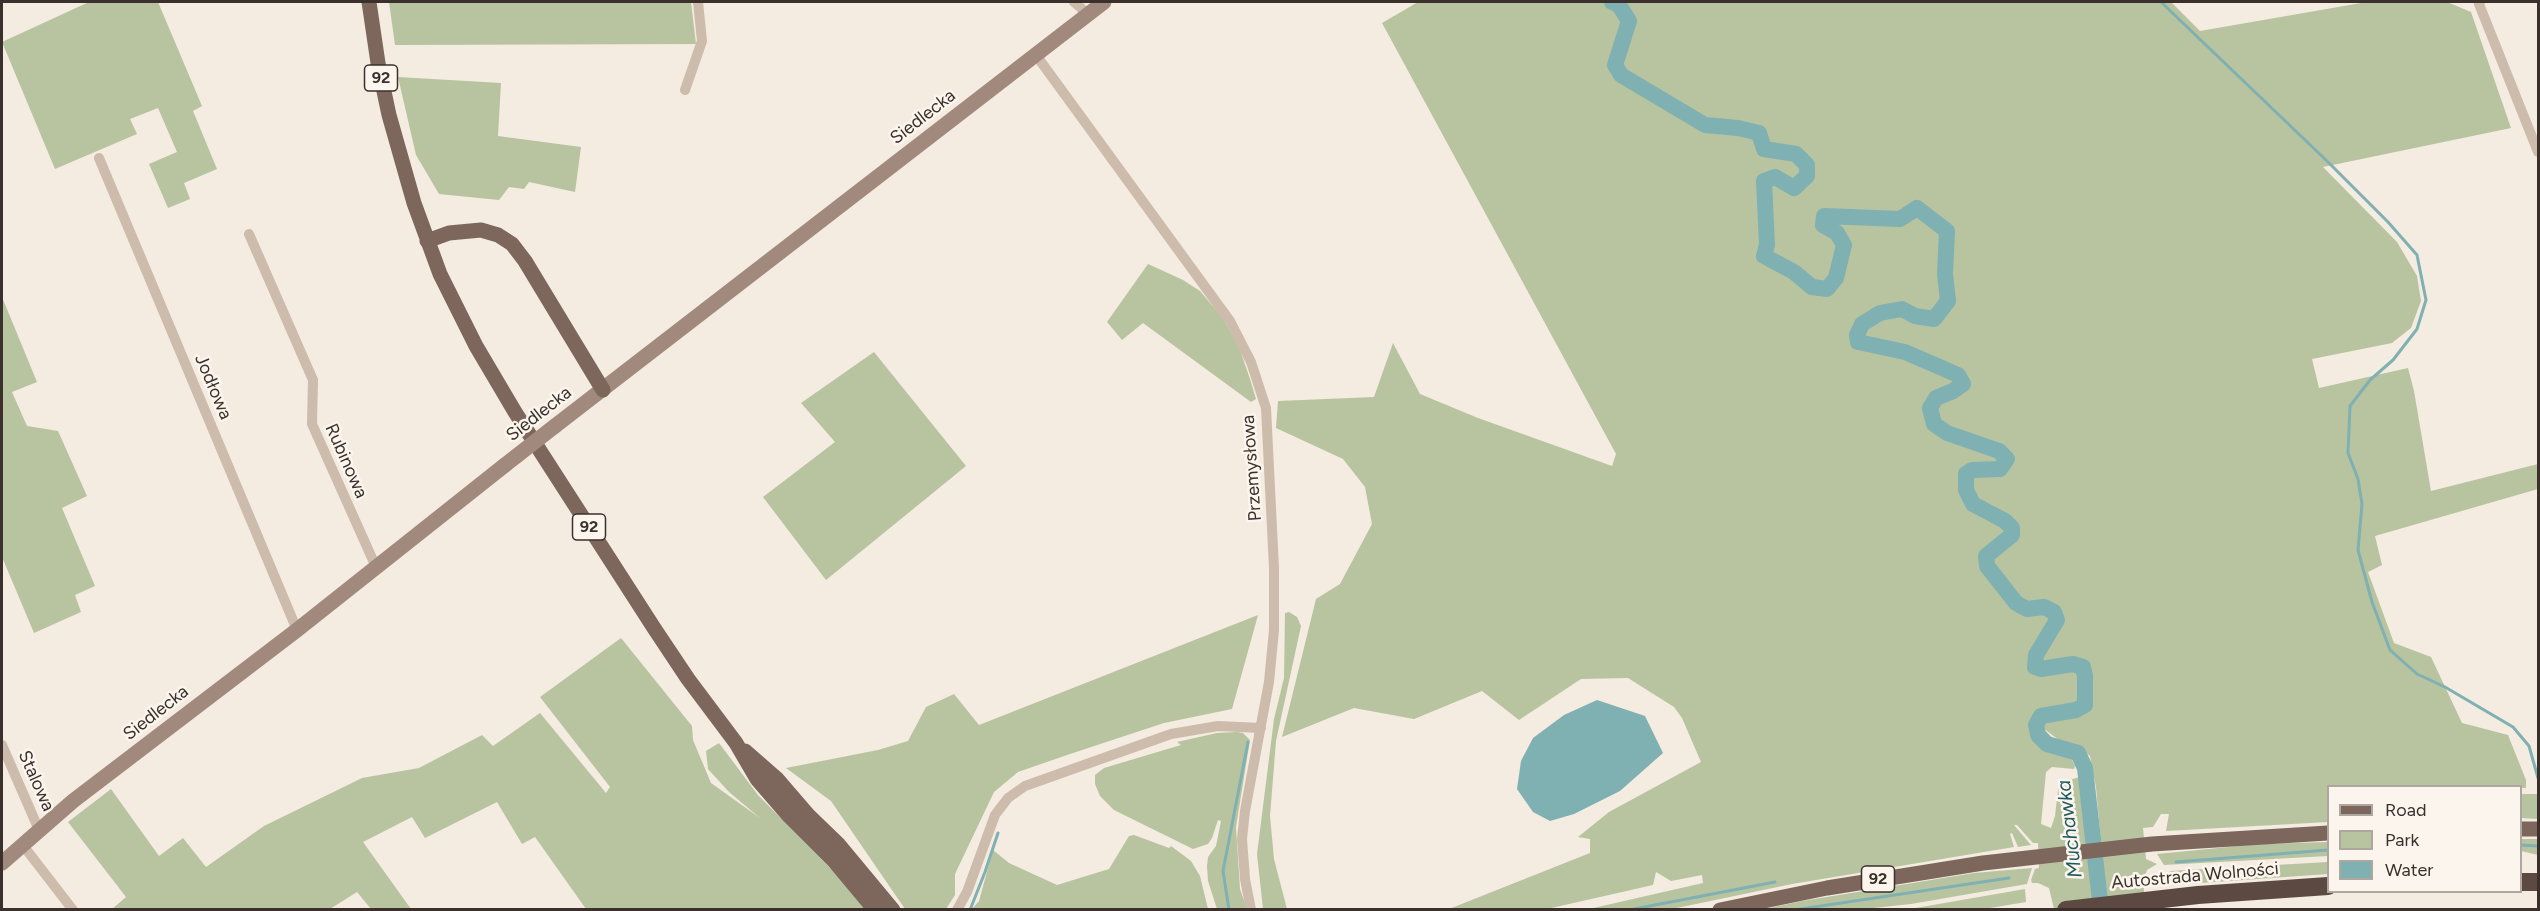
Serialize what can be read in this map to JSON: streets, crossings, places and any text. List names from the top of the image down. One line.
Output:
{"streets":{"highway":["Autostrada Wolności"],"main road":["92","Siedlecka"],"street":["Jodłowa","Rubinowa","Przemysłowa","Stalowa"]},"crossings":[["Siedlecka","Jodłowa"],["Siedlecka","Rubinowa"],["Siedlecka","Przemysłowa"],["Siedlecka","Stalowa"]],"water":["Muchawka"],"legend":["Road","Park","Water"]}
